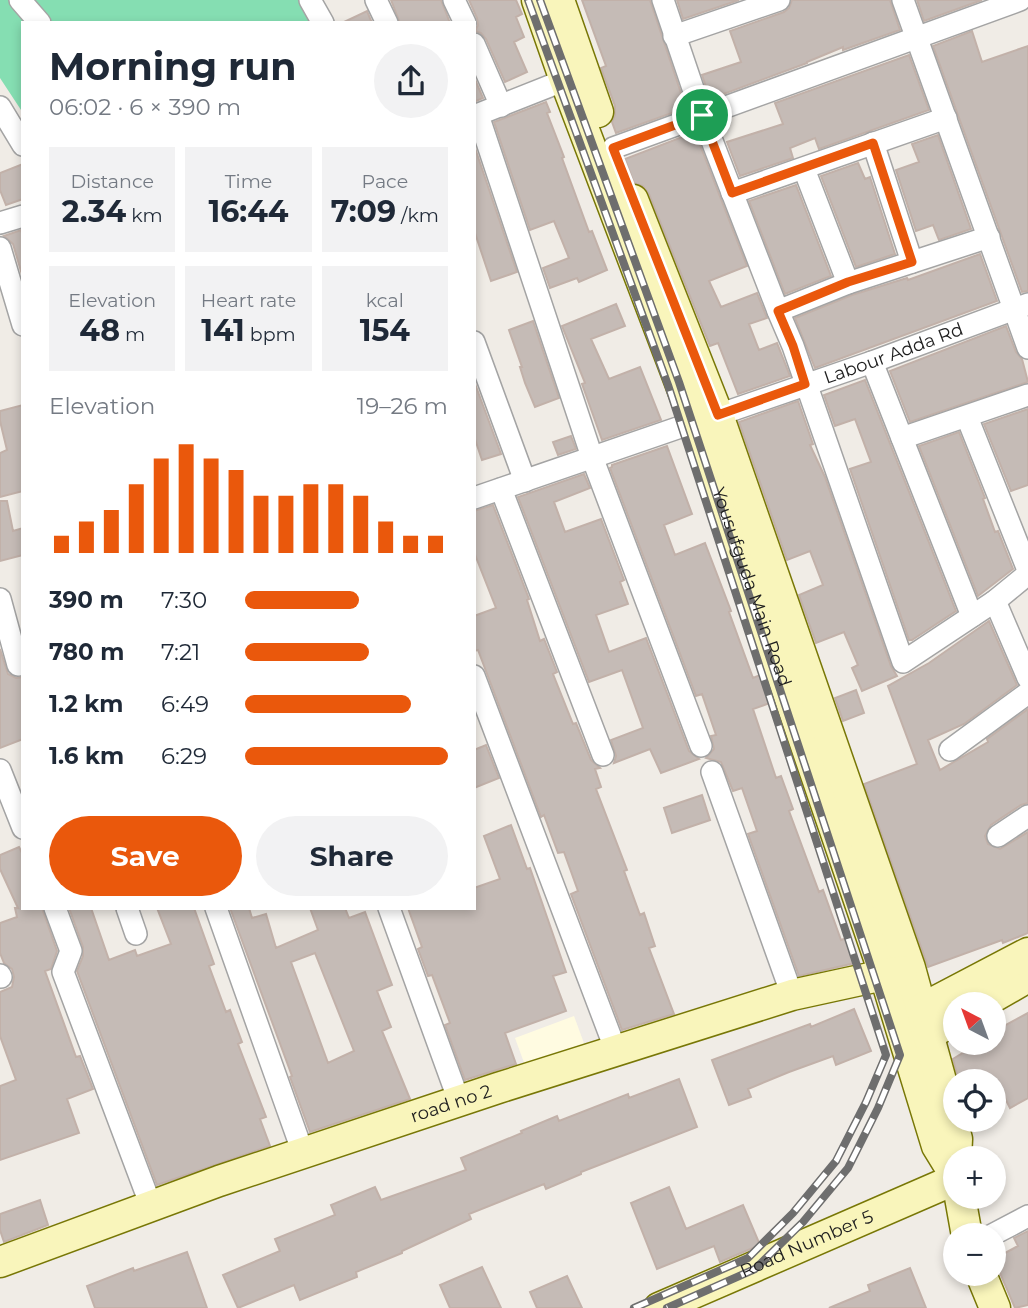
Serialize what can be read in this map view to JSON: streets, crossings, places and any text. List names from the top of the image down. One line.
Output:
{"streets":{"main road":["Yousufguda Main Road","road no 2","Road Number 5"],"street":["Labour Adda Rd"]},"crossings":[["Labour Adda Rd","Yousufguda Main Road"],["Yousufguda Main Road","road no 2"]],"north":"top left","page":{"heading":["Morning run","06:02 · 6 × 390 m"],"stats":[["Distance","2.34 km"],["Time","16:44"],["Pace","7:09 /km"],["Elevation","48 m"],["Heart rate","141 bpm"],["kcal","154"]],"chart":["Elevation","19–26 m"],"list":[{"name":"390 m","note":"7:30"},{"name":"780 m","note":"7:21"},{"name":"1.2 km","note":"6:49"},{"name":"1.6 km","note":"6:29"}],"buttons":["Save","Share"],"map_buttons":["+","−"]}}
